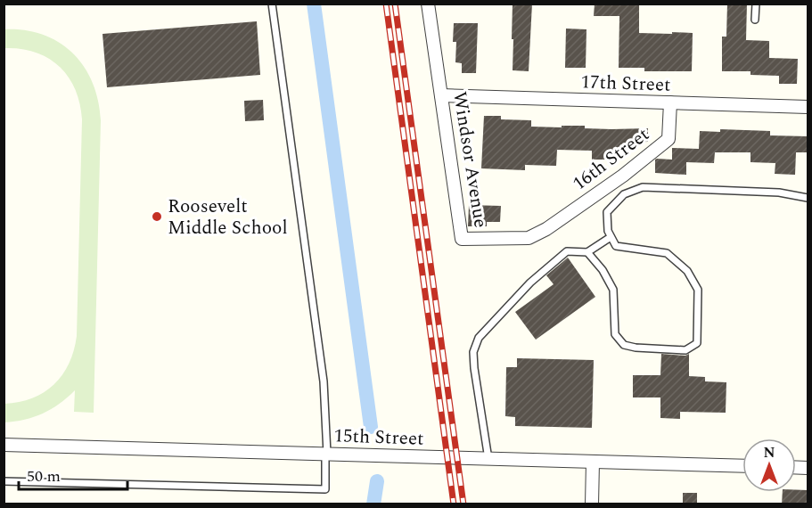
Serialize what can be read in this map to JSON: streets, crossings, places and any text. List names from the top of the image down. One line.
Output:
{"streets":{"street":["17th Street","16th Street","Windsor Avenue","15th Street"]},"crossings":[["17th Street","16th Street"],["17th Street","Windsor Avenue"],["16th Street","Windsor Avenue"]],"places":["Roosevelt Middle School"],"scale_bar":"50 m","north":"top"}
